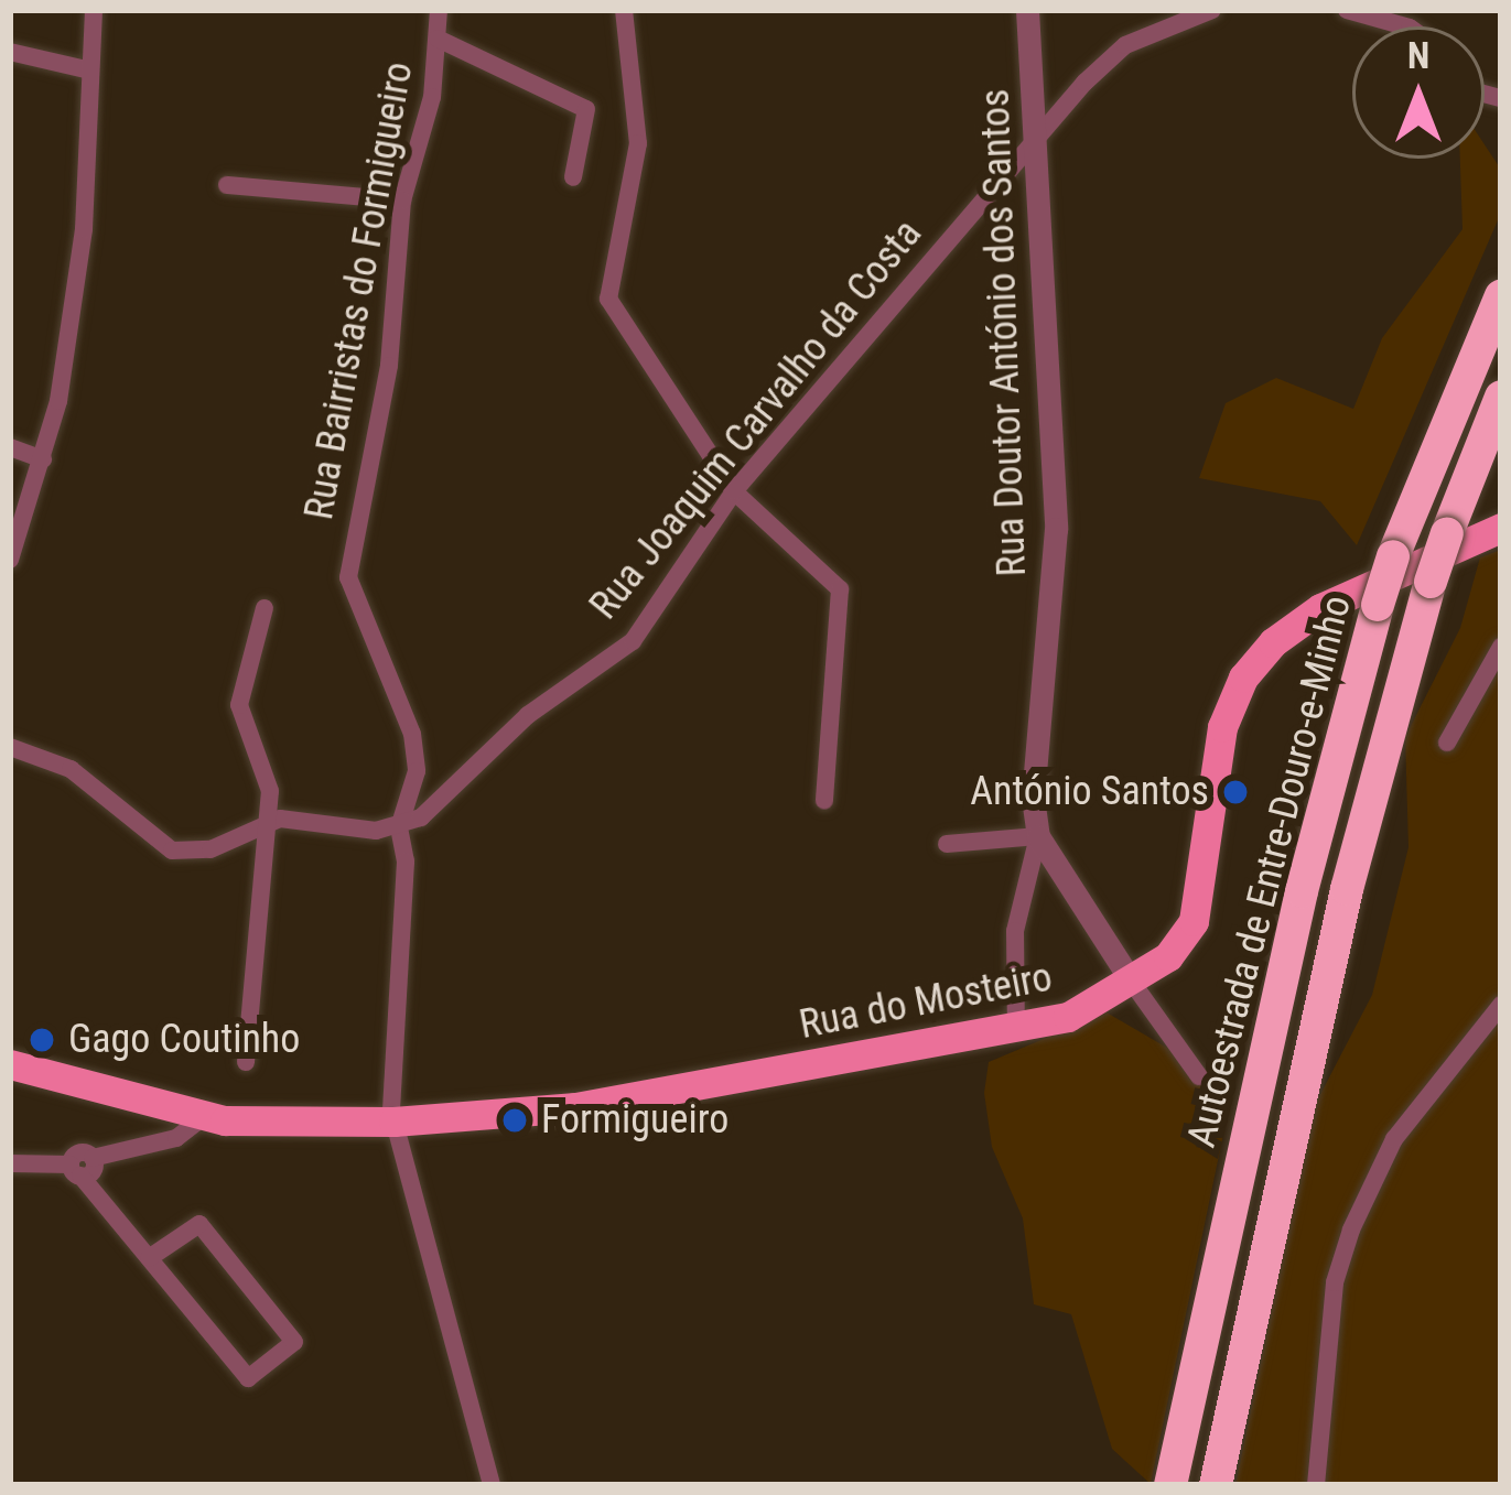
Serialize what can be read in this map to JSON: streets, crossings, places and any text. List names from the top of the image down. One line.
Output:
{"streets":{"highway":["Autoestrada de Entre-Douro-e-Minho"],"main road":["Rua do Mosteiro"],"street":["Rua Bairristas do Formigueiro","Rua Doutor António dos Santos","Rua Joaquim Carvalho da Costa"]},"crossings":[["Rua Bairristas do Formigueiro","Rua Joaquim Carvalho da Costa"],["Rua Bairristas do Formigueiro","Rua do Mosteiro"],["Rua Doutor António dos Santos","Rua Joaquim Carvalho da Costa"],["Rua Doutor António dos Santos","Rua do Mosteiro"]],"places":["António Santos","Gago Coutinho","Formigueiro"],"north":"top"}
